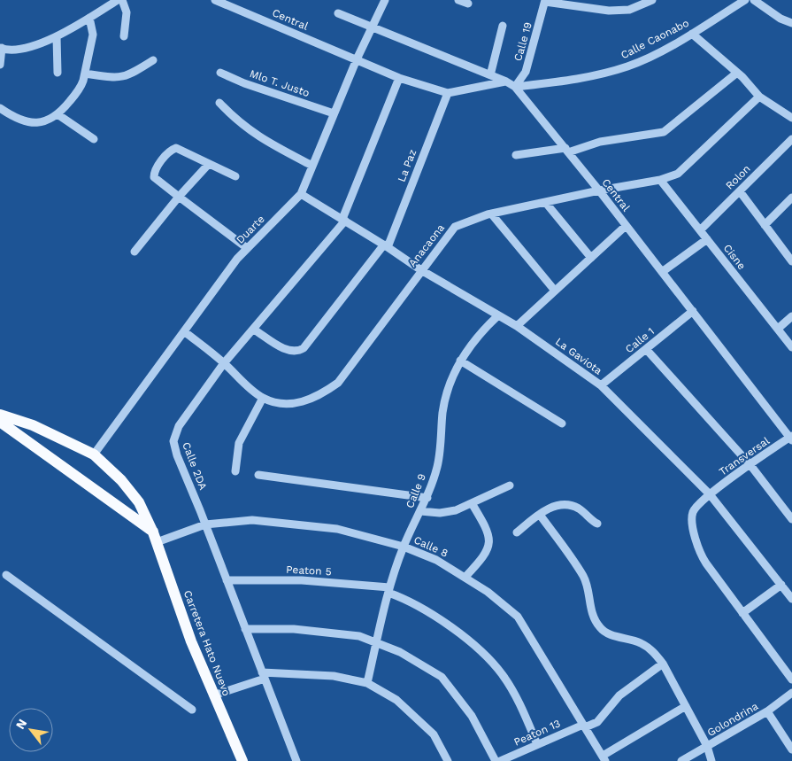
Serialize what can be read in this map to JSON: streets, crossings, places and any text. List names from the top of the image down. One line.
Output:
{"streets":{"main road":["Carretera Hato Nuevo"],"street":["Central","Calle Caonabo","Calle 19","Mlo T. Justo","La Paz","Rolon","Duarte","Anacaona","Cisne","Calle 1","La Gaviota","Transversal","Calle 2DA","Calle 9","Calle 8","Peaton 5","Golondrina","Peaton 13"]},"crossings":[["Central","Calle Caonabo"],["Central","Calle 19"],["Central","La Paz"],["Central","Duarte"],["Central","Anacaona"],["Central","Calle 1"],["Central","Transversal"],["Central","Calle 2DA"],["Calle Caonabo","Calle 19"],["Mlo T. Justo","Duarte"],["La Paz","La Gaviota"],["La Paz","Calle 2DA"],["Rolon","Cisne"],["Duarte","Anacaona"],["Duarte","La Gaviota"],["Duarte","Carretera Hato Nuevo"],["Anacaona","Cisne"],["Anacaona","La Gaviota"],["Anacaona","Calle 2DA"],["Calle 1","La Gaviota"],["La Gaviota","Transversal"],["La Gaviota","Calle 2DA"],["La Gaviota","Calle 9"],["Calle 2DA","Calle 8"],["Calle 2DA","Peaton 5"],["Calle 9","Calle 8"],["Calle 9","Peaton 5"],["Calle 8","Carretera Hato Nuevo"],["Calle 8","Peaton 13"],["Peaton 5","Peaton 13"]],"north":"top left"}
